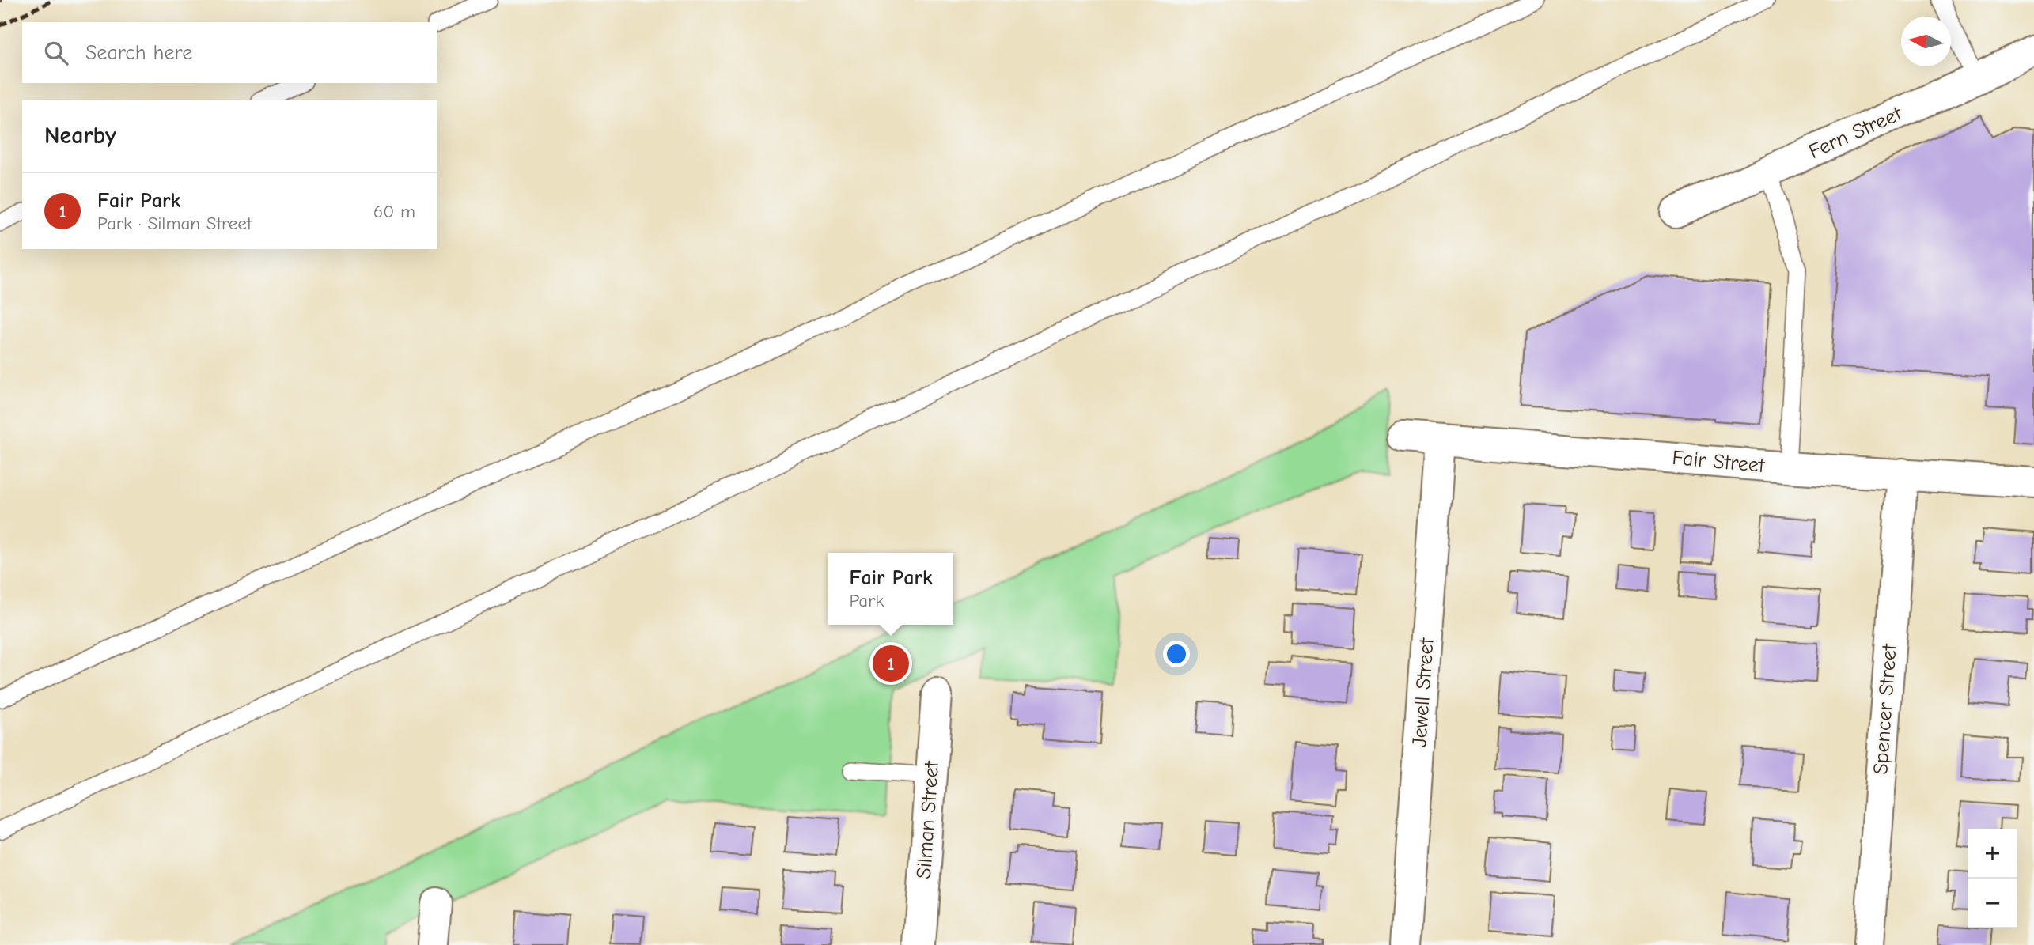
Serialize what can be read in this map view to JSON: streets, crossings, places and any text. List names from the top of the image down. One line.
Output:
{"streets":{"street":["Fern Street","Fair Street","Jewell Street","Spencer Street","Silman Street"]},"crossings":[["Fair Street","Jewell Street"],["Fair Street","Spencer Street"]],"north":"left","page":{"search":"Search here","heading":"Nearby","list":[{"mark":"1","name":"Fair Park","note":"Park · Silman Street","value":"60 m"}],"popup":["Fair Park","Park"],"pins":"1","map_buttons":["+","−"]}}
